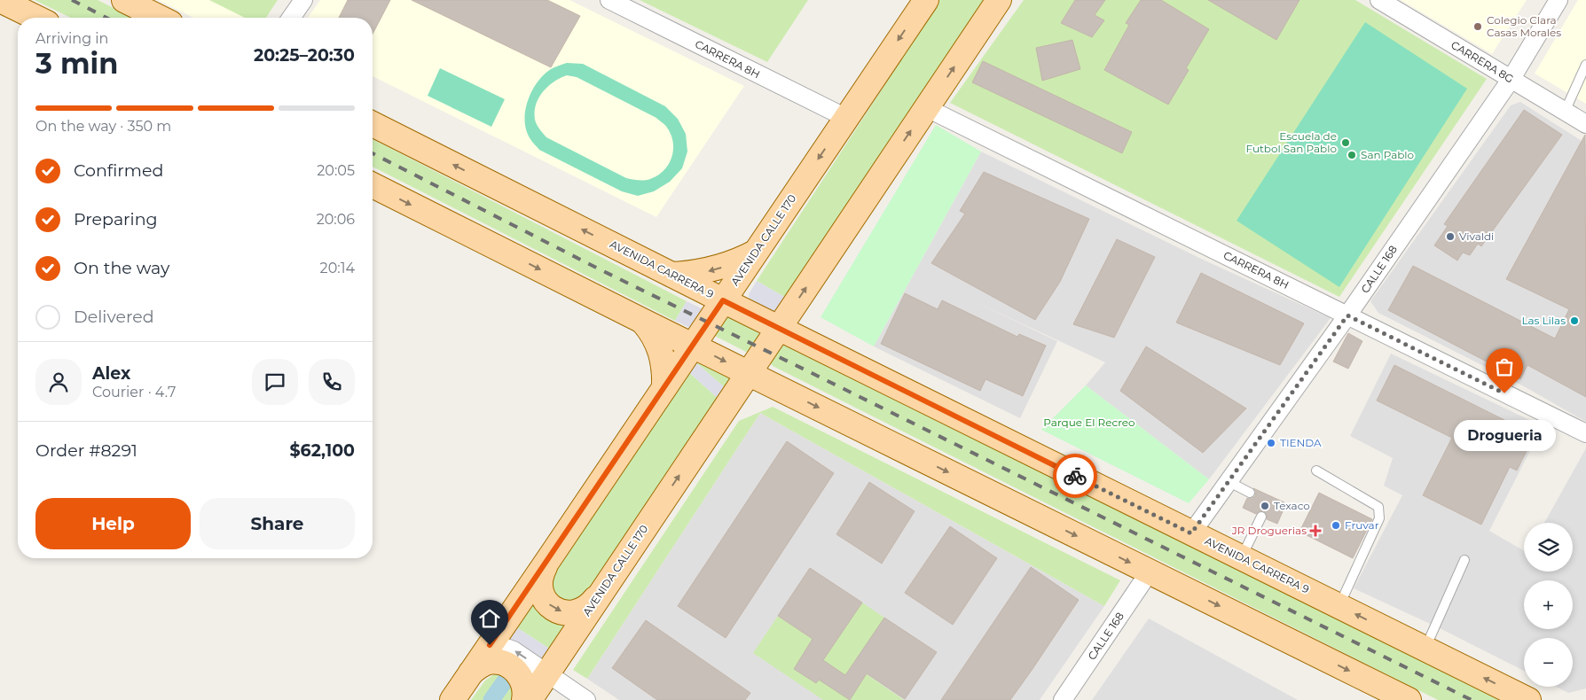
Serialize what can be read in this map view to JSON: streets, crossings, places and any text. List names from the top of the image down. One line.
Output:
{"streets":{"main road":["AVENIDA CALLE 170","AVENIDA CARRERA 9"],"street":["CARRERA 8H","CARRERA 8G","CALLE 168"]},"crossings":[["CARRERA 8H","AVENIDA CALLE 170"],["CARRERA 8H","CALLE 168"],["CARRERA 8G","CALLE 168"],["AVENIDA CALLE 170","AVENIDA CARRERA 9"],["AVENIDA CARRERA 9","CALLE 168"]],"parks":["Parque El Recreo"],"places":{"other":["Colegio Clara Casas Morales","Escuela de Futbol San Pablo","San Pablo","Vivaldi","Las Lilas","Drogueria","TIENDA","Texaco","Fruvar"],"health":["JR Droguerias"]},"page":{"heading":["3 min","Arriving in","20:25–20:30"],"panel":["Alex","Courier · 4.7","Order #8291","$62,100"],"bar":"On the way · 350 m","list":[["Confirmed","20:05"],["Preparing","20:06"],["On the way","20:14"],"Delivered"],"bubble":"Drogueria","buttons":["Help","Share"],"map_buttons":["+","−"]}}
